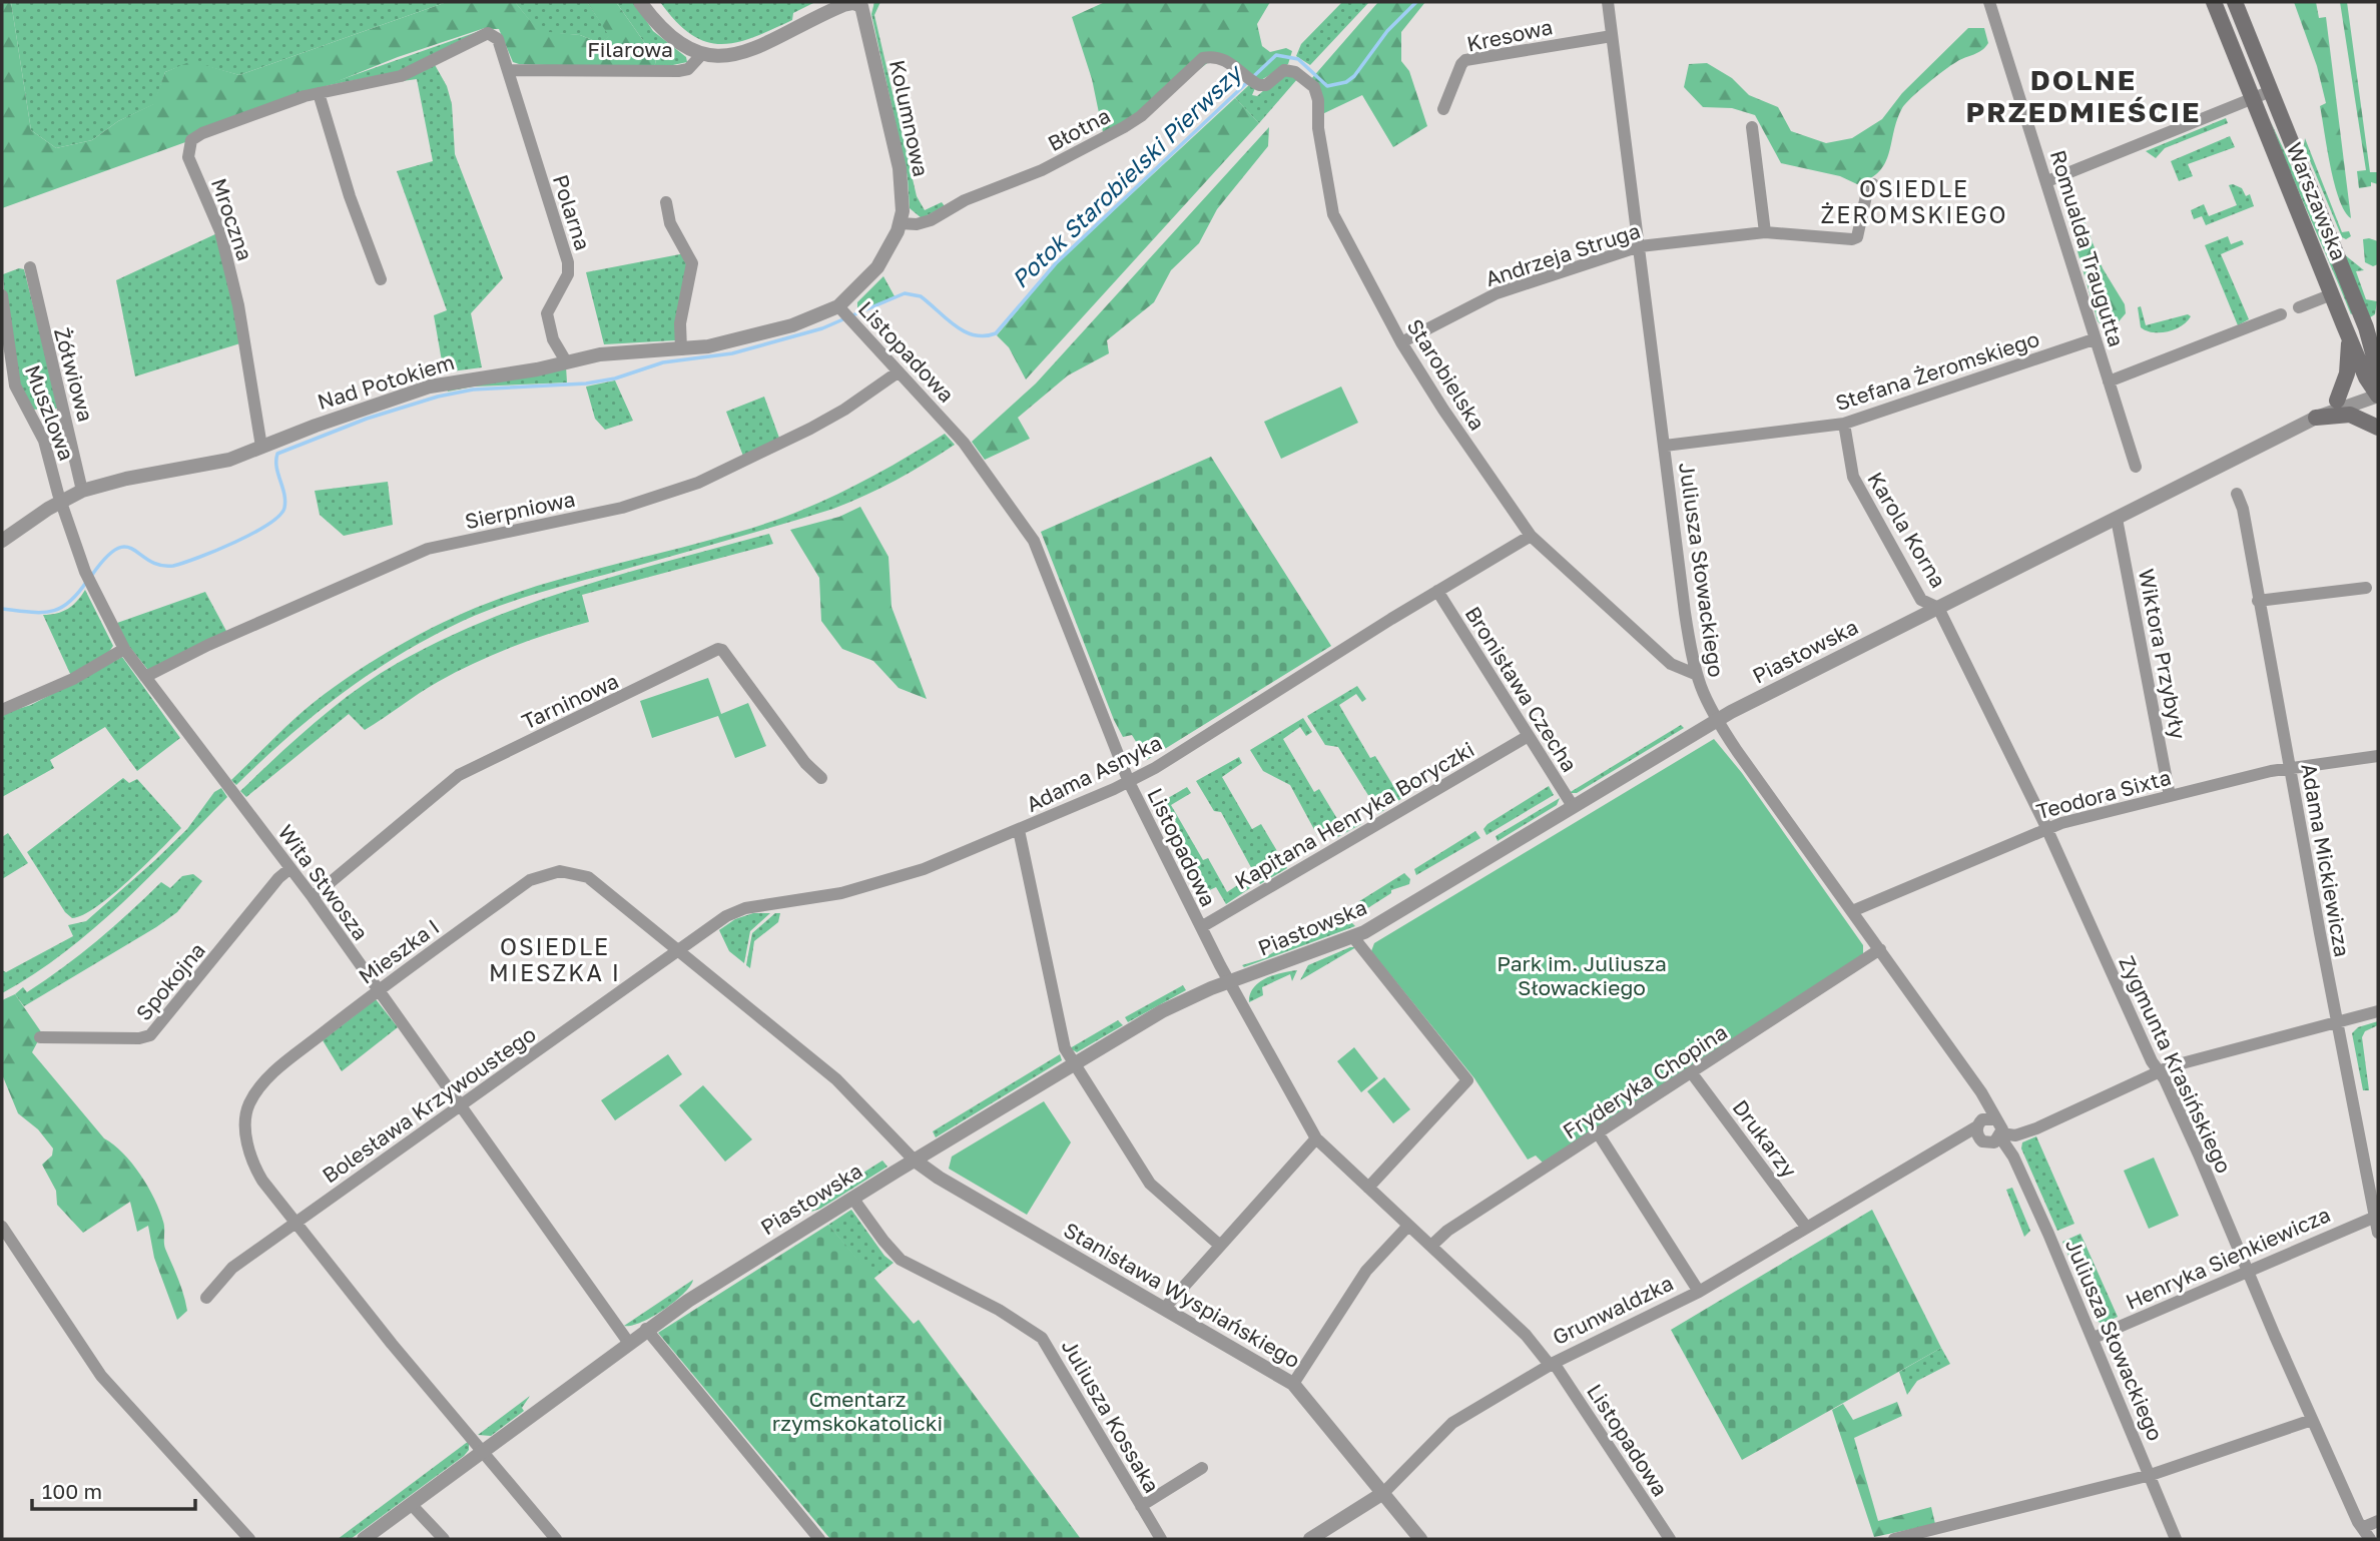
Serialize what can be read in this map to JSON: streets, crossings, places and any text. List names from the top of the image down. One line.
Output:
{"streets":{"main road":["Warszawska"],"street":["Kresowa","Filarowa","Kolumnowa","Błotna","Polarna","Mroczna","Romualda Traugutta","Andrzeja Struga","Listopadowa","Stefana Żeromskiego","Żółwiowa","Starobielska","Nad Potokiem","Muszlowa","Sierpniowa","Karola Korna","Juliusza Słowackiego","Piastowska","Wiktora Przybyły","Bronisława Czecha","Tarninowa","Adama Asnyka","Teodora Sixta","Kapitana Henryka Boryczki","Adama Mickiewicza","Wita Stwosza","Mieszka I","Spokojna","Zygmunta Krasińskiego","Fryderyka Chopina","Bolesława Krzywoustego","Drukarzy","Henryka Sienkiewicza","Stanisława Wyspiańskiego","Grunwaldzka","Juliusza Kossaka"]},"crossings":[["Kresowa","Juliusza Słowackiego"],["Filarowa","Kolumnowa"],["Filarowa","Polarna"],["Filarowa","Mroczna"],["Kolumnowa","Błotna"],["Kolumnowa","Listopadowa"],["Kolumnowa","Nad Potokiem"],["Błotna","Starobielska"],["Warszawska","Piastowska"],["Polarna","Mroczna"],["Polarna","Nad Potokiem"],["Mroczna","Nad Potokiem"],["Romualda Traugutta","Stefana Żeromskiego"],["Andrzeja Struga","Starobielska"],["Andrzeja Struga","Juliusza Słowackiego"],["Listopadowa","Nad Potokiem"],["Listopadowa","Sierpniowa"],["Listopadowa","Piastowska"],["Listopadowa","Adama Asnyka"],["Listopadowa","Kapitana Henryka Boryczki"],["Listopadowa","Fryderyka Chopina"],["Listopadowa","Grunwaldzka"],["Stefana Żeromskiego","Karola Korna"],["Stefana Żeromskiego","Juliusza Słowackiego"],["Żółwiowa","Nad Potokiem"],["Starobielska","Juliusza Słowackiego"],["Starobielska","Adama Asnyka"],["Nad Potokiem","Muszlowa"],["Nad Potokiem","Wita Stwosza"],["Muszlowa","Wita Stwosza"],["Sierpniowa","Wita Stwosza"],["Karola Korna","Piastowska"],["Karola Korna","Zygmunta Krasińskiego"],["Juliusza Słowackiego","Piastowska"],["Juliusza Słowackiego","Teodora Sixta"],["Juliusza Słowackiego","Fryderyka Chopina"],["Juliusza Słowackiego","Henryka Sienkiewicza"],["Juliusza Słowackiego","Grunwaldzka"],["Piastowska","Wiktora Przybyły"],["Piastowska","Bronisława Czecha"],["Piastowska","Wita Stwosza"],["Piastowska","Mieszka I"],["Piastowska","Zygmunta Krasińskiego"],["Piastowska","Stanisława Wyspiańskiego"],["Piastowska","Juliusza Kossaka"],["Wiktora Przybyły","Teodora Sixta"],["Bronisława Czecha","Adama Asnyka"],["Bronisława Czecha","Kapitana Henryka Boryczki"],["Tarninowa","Wita Stwosza"],["Adama Asnyka","Mieszka I"],["Adama Asnyka","Bolesława Krzywoustego"],["Teodora Sixta","Adama Mickiewicza"],["Teodora Sixta","Zygmunta Krasińskiego"],["Adama Mickiewicza","Henryka Sienkiewicza"],["Wita Stwosza","Mieszka I"],["Wita Stwosza","Spokojna"],["Wita Stwosza","Bolesława Krzywoustego"],["Mieszka I","Bolesława Krzywoustego"],["Mieszka I","Stanisława Wyspiańskiego"],["Zygmunta Krasińskiego","Henryka Sienkiewicza"],["Fryderyka Chopina","Drukarzy"],["Drukarzy","Grunwaldzka"],["Stanisława Wyspiańskiego","Grunwaldzka"]],"districts":["DOLNE PRZEDMIEŚCIE","OSIEDLE ŻEROMSKIEGO","OSIEDLE MIESZKA I"],"water":["Potok Starobielski Pierwszy"],"parks":["Park im. Juliusza Słowackiego","Cmentarz rzymskokatolicki"],"scale_bar":"100 m"}
